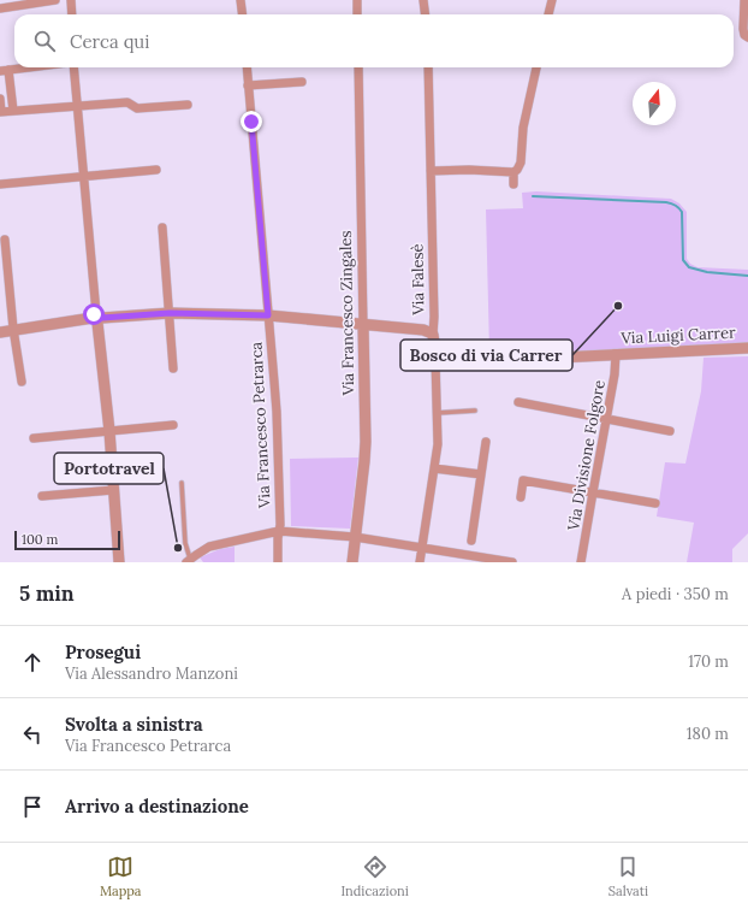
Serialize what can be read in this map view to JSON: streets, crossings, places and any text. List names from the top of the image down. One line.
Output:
{"streets":{"street":["Via Falesè","Via Francesco Zingales","Via Luigi Carrer","Via Francesco Petrarca","Via Divisione Folgore"]},"crossings":[["Via Falesè","Via Luigi Carrer"],["Via Luigi Carrer","Via Divisione Folgore"]],"places":["Bosco di via Carrer","Portotravel"],"scale_bar":"100 m","north":"top","page":{"search":"Cerca qui","scale":"100 m","heading":["5 min","A piedi · 350 m"],"list":[["Prosegui","Via Alessandro Manzoni","170 m"],["Svolta a sinistra","Via Francesco Petrarca","180 m"],"Arrivo a destinazione"],"nav":["Mappa","Indicazioni","Salvati"]}}
